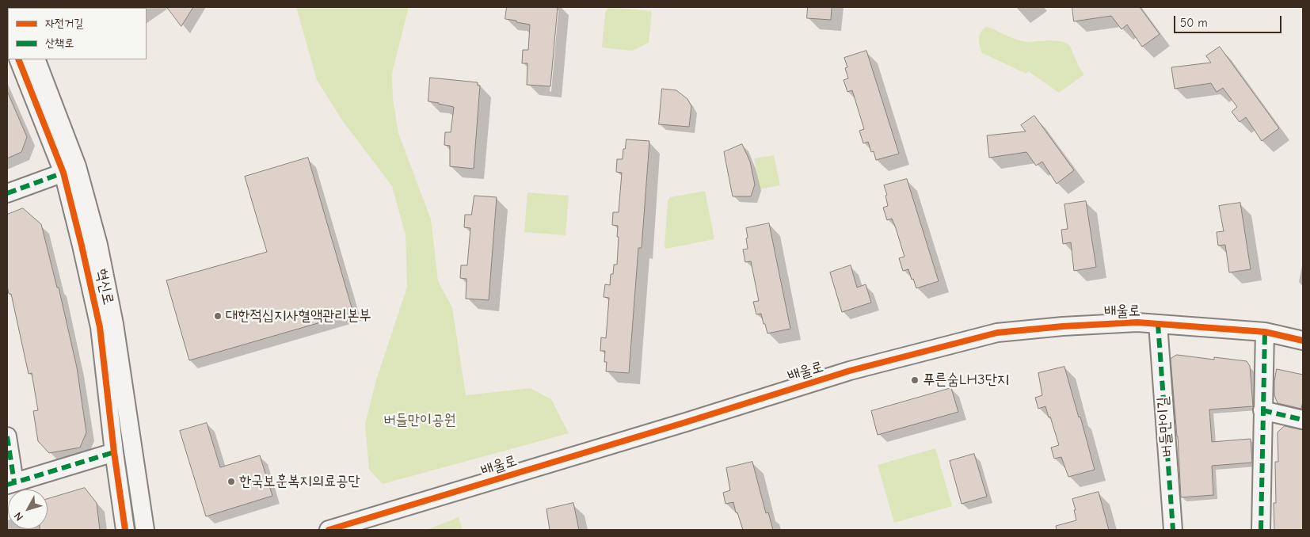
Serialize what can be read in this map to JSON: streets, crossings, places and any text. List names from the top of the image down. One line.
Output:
{"streets":{"street":["혁신로","배울로","버들만이길"]},"crossings":[["배울로","버들만이길"]],"parks":["버들만이공원"],"places":["대한적십지사혈액관리본부","푸른숨LH3단지","한국보훈복지의료공단"],"legend":["자전거길","산책로"],"scale_bar":"50 m","north":"bottom left"}
